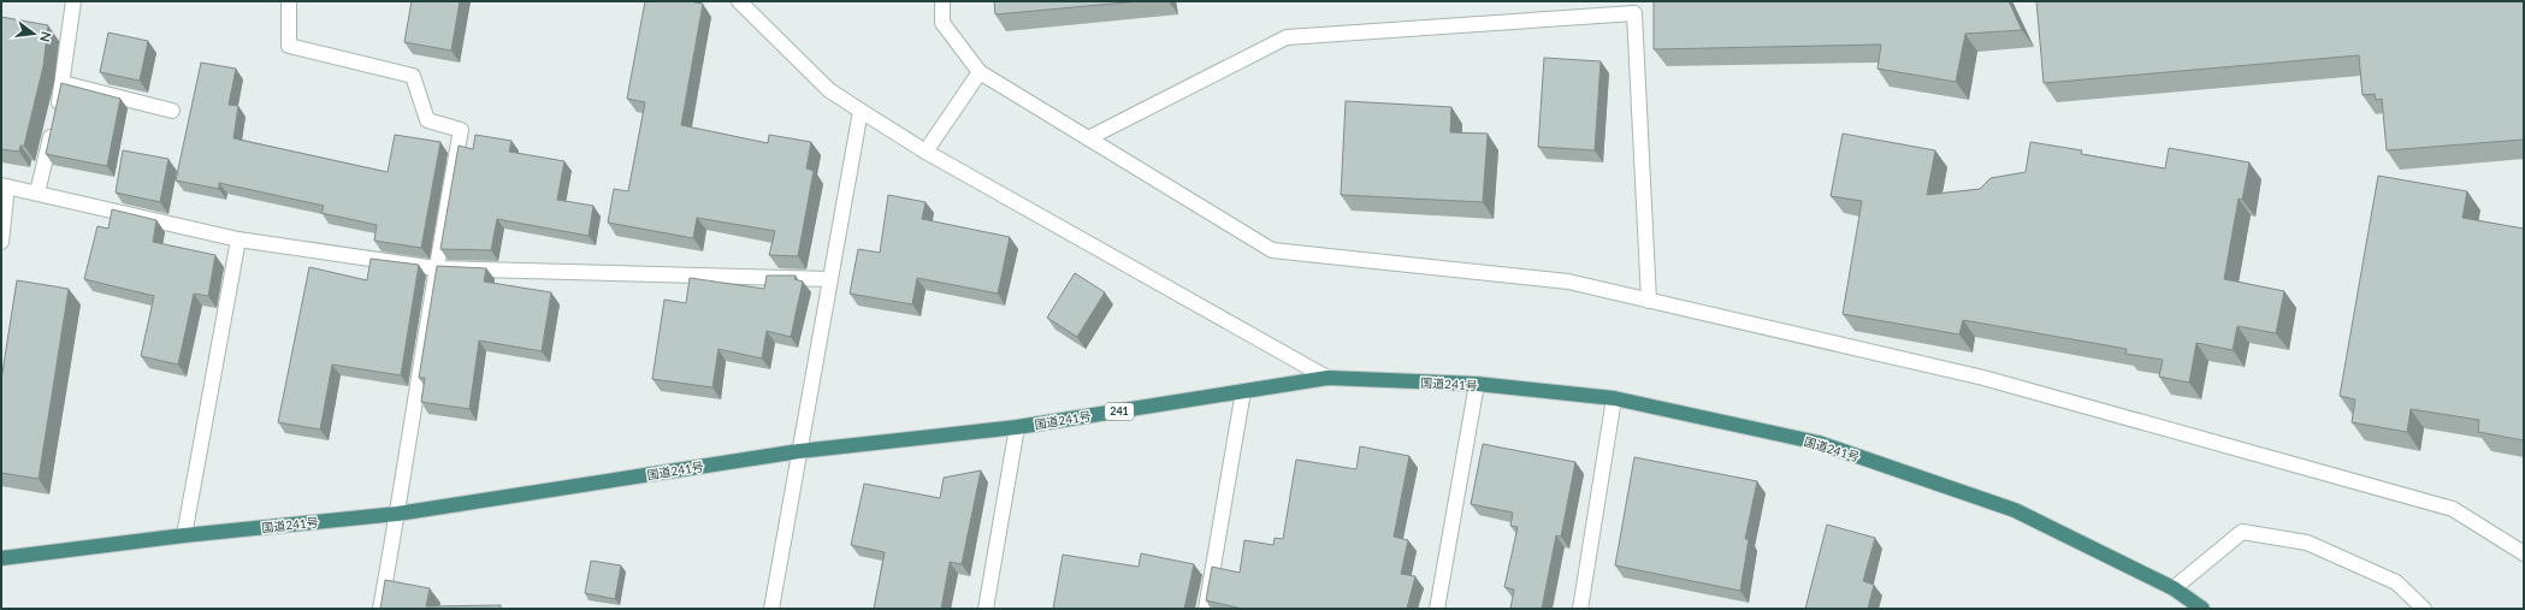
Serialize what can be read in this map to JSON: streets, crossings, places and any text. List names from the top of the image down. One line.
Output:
{"streets":{"highway":["国道241号","241"]},"north":"right"}
